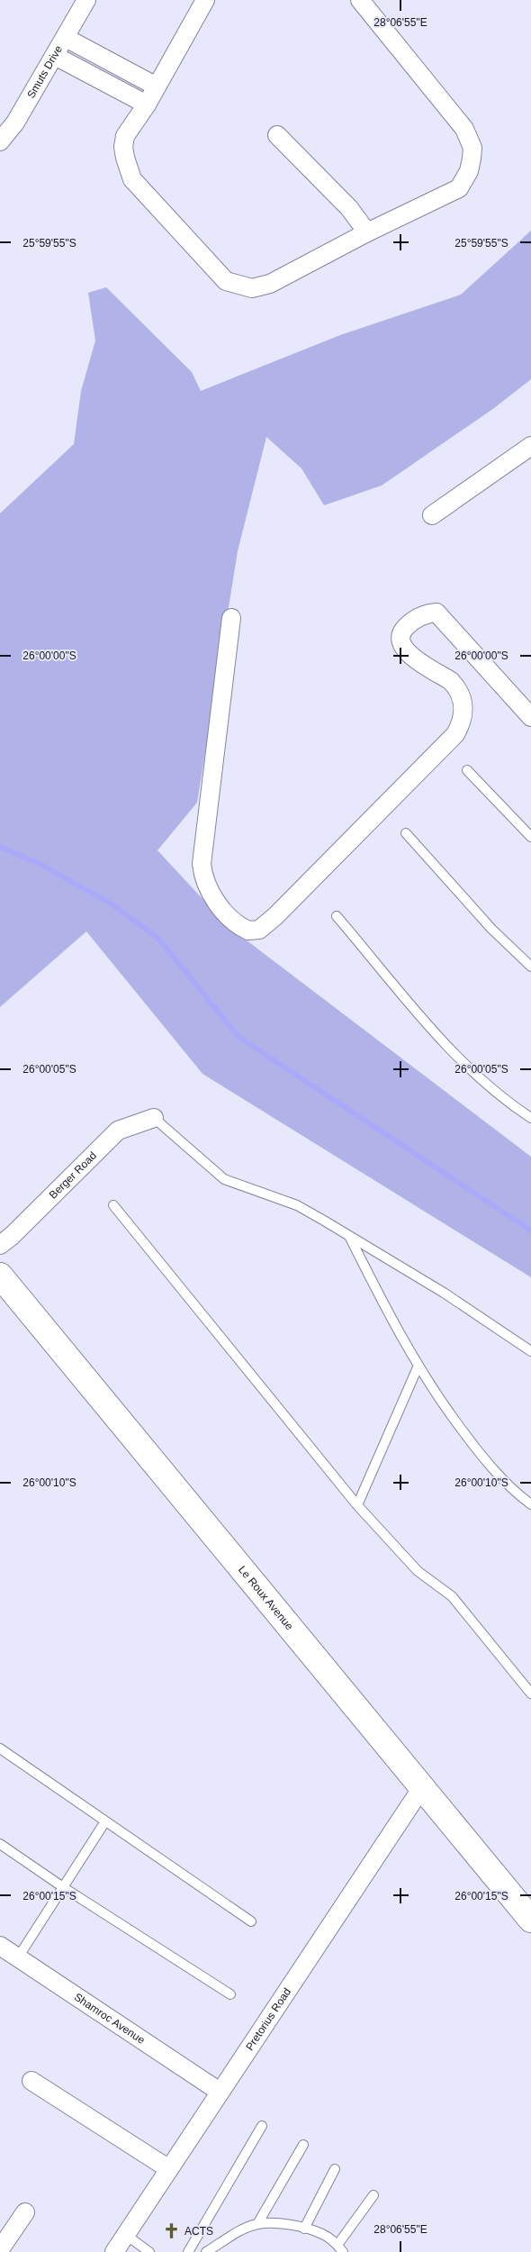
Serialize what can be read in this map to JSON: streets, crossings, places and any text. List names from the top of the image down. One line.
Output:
{"streets":{"main road":["Le Roux Avenue"],"street":["Smuts Drive","Berger Road","Shamroc Avenue","Pretorius Road"]},"crossings":[["Le Roux Avenue","Pretorius Road"],["Shamroc Avenue","Pretorius Road"]],"places":{"church":["ACTS"]},"coordinates":["28°06'55\"E","25°59'55\"S","26°00'00\"S","26°00'05\"S","26°00'10\"S","26°00'15\"S"]}
